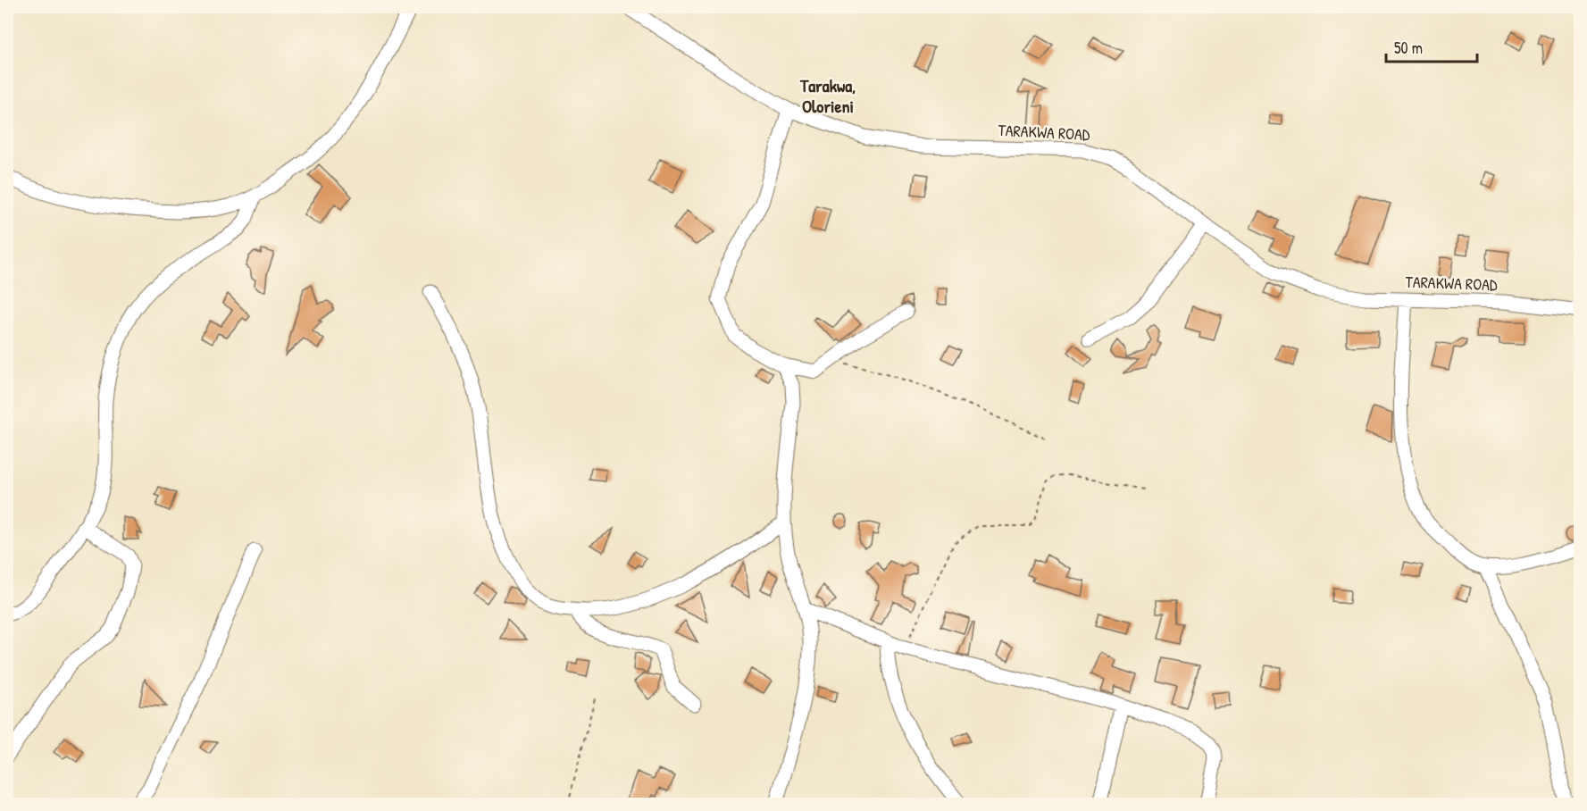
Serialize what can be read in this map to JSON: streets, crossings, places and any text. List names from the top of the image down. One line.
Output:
{"streets":{"street":["TARAKWA ROAD"]},"districts":["Tarakwa, Olorieni"],"scale_bar":"50 m"}
